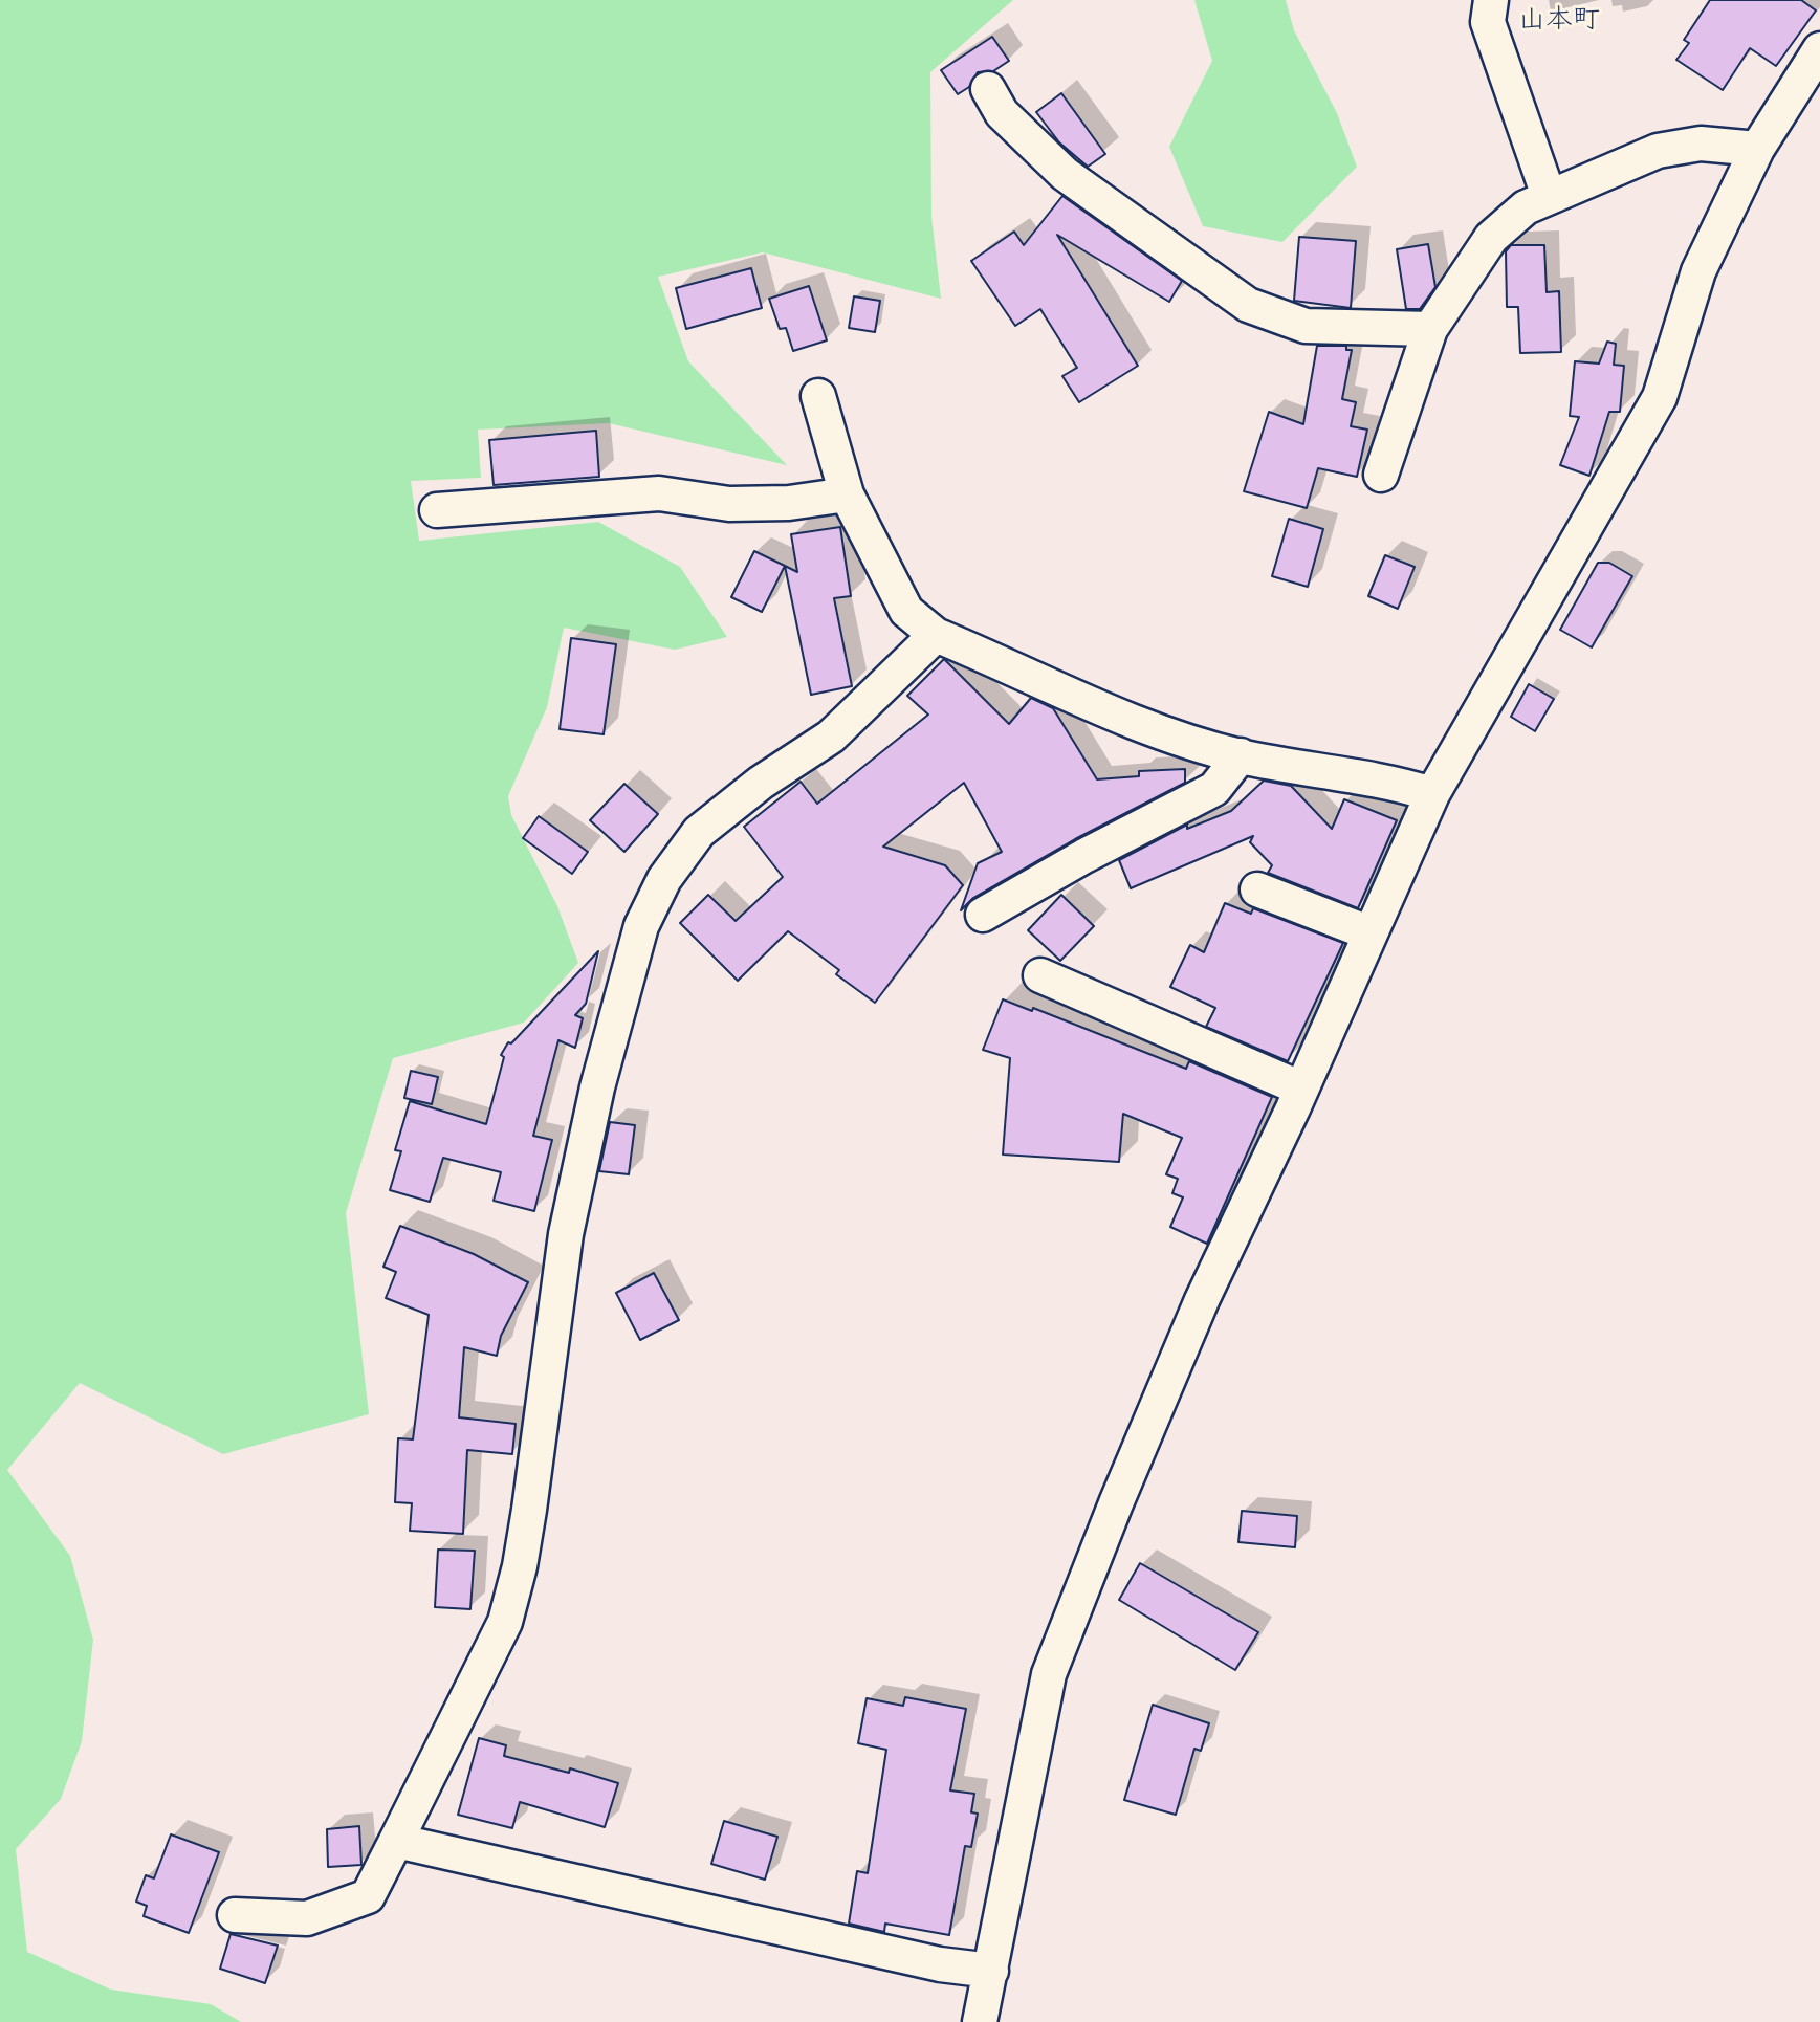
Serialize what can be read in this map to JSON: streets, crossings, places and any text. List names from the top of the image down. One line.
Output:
{"districts":["山本町"]}
